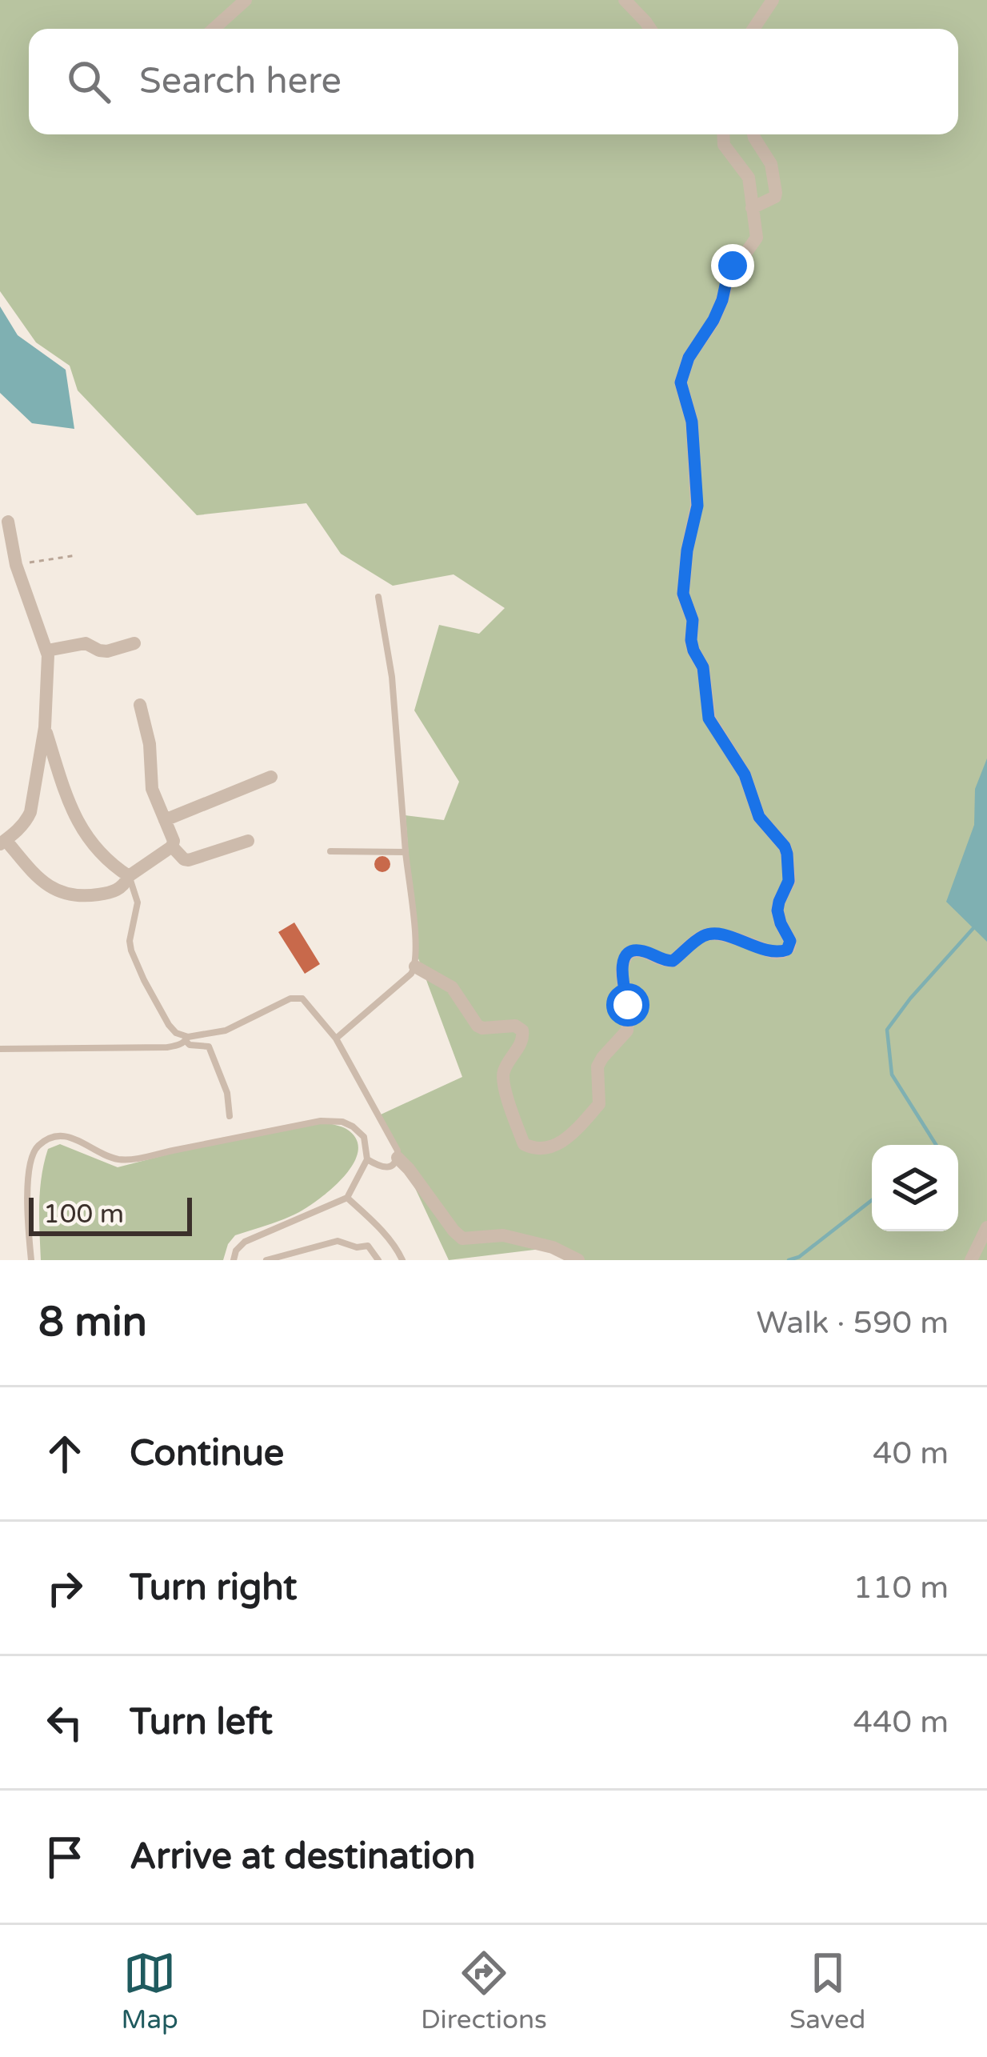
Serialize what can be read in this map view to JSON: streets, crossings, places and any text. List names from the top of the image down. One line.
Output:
{"scale_bar":"100 m","page":{"search":"Search here","scale":"100 m","heading":["8 min","Walk · 590 m"],"list":[["Continue","40 m"],["Turn right","110 m"],["Turn left","440 m"],"Arrive at destination"],"nav":["Map","Directions","Saved"]}}
